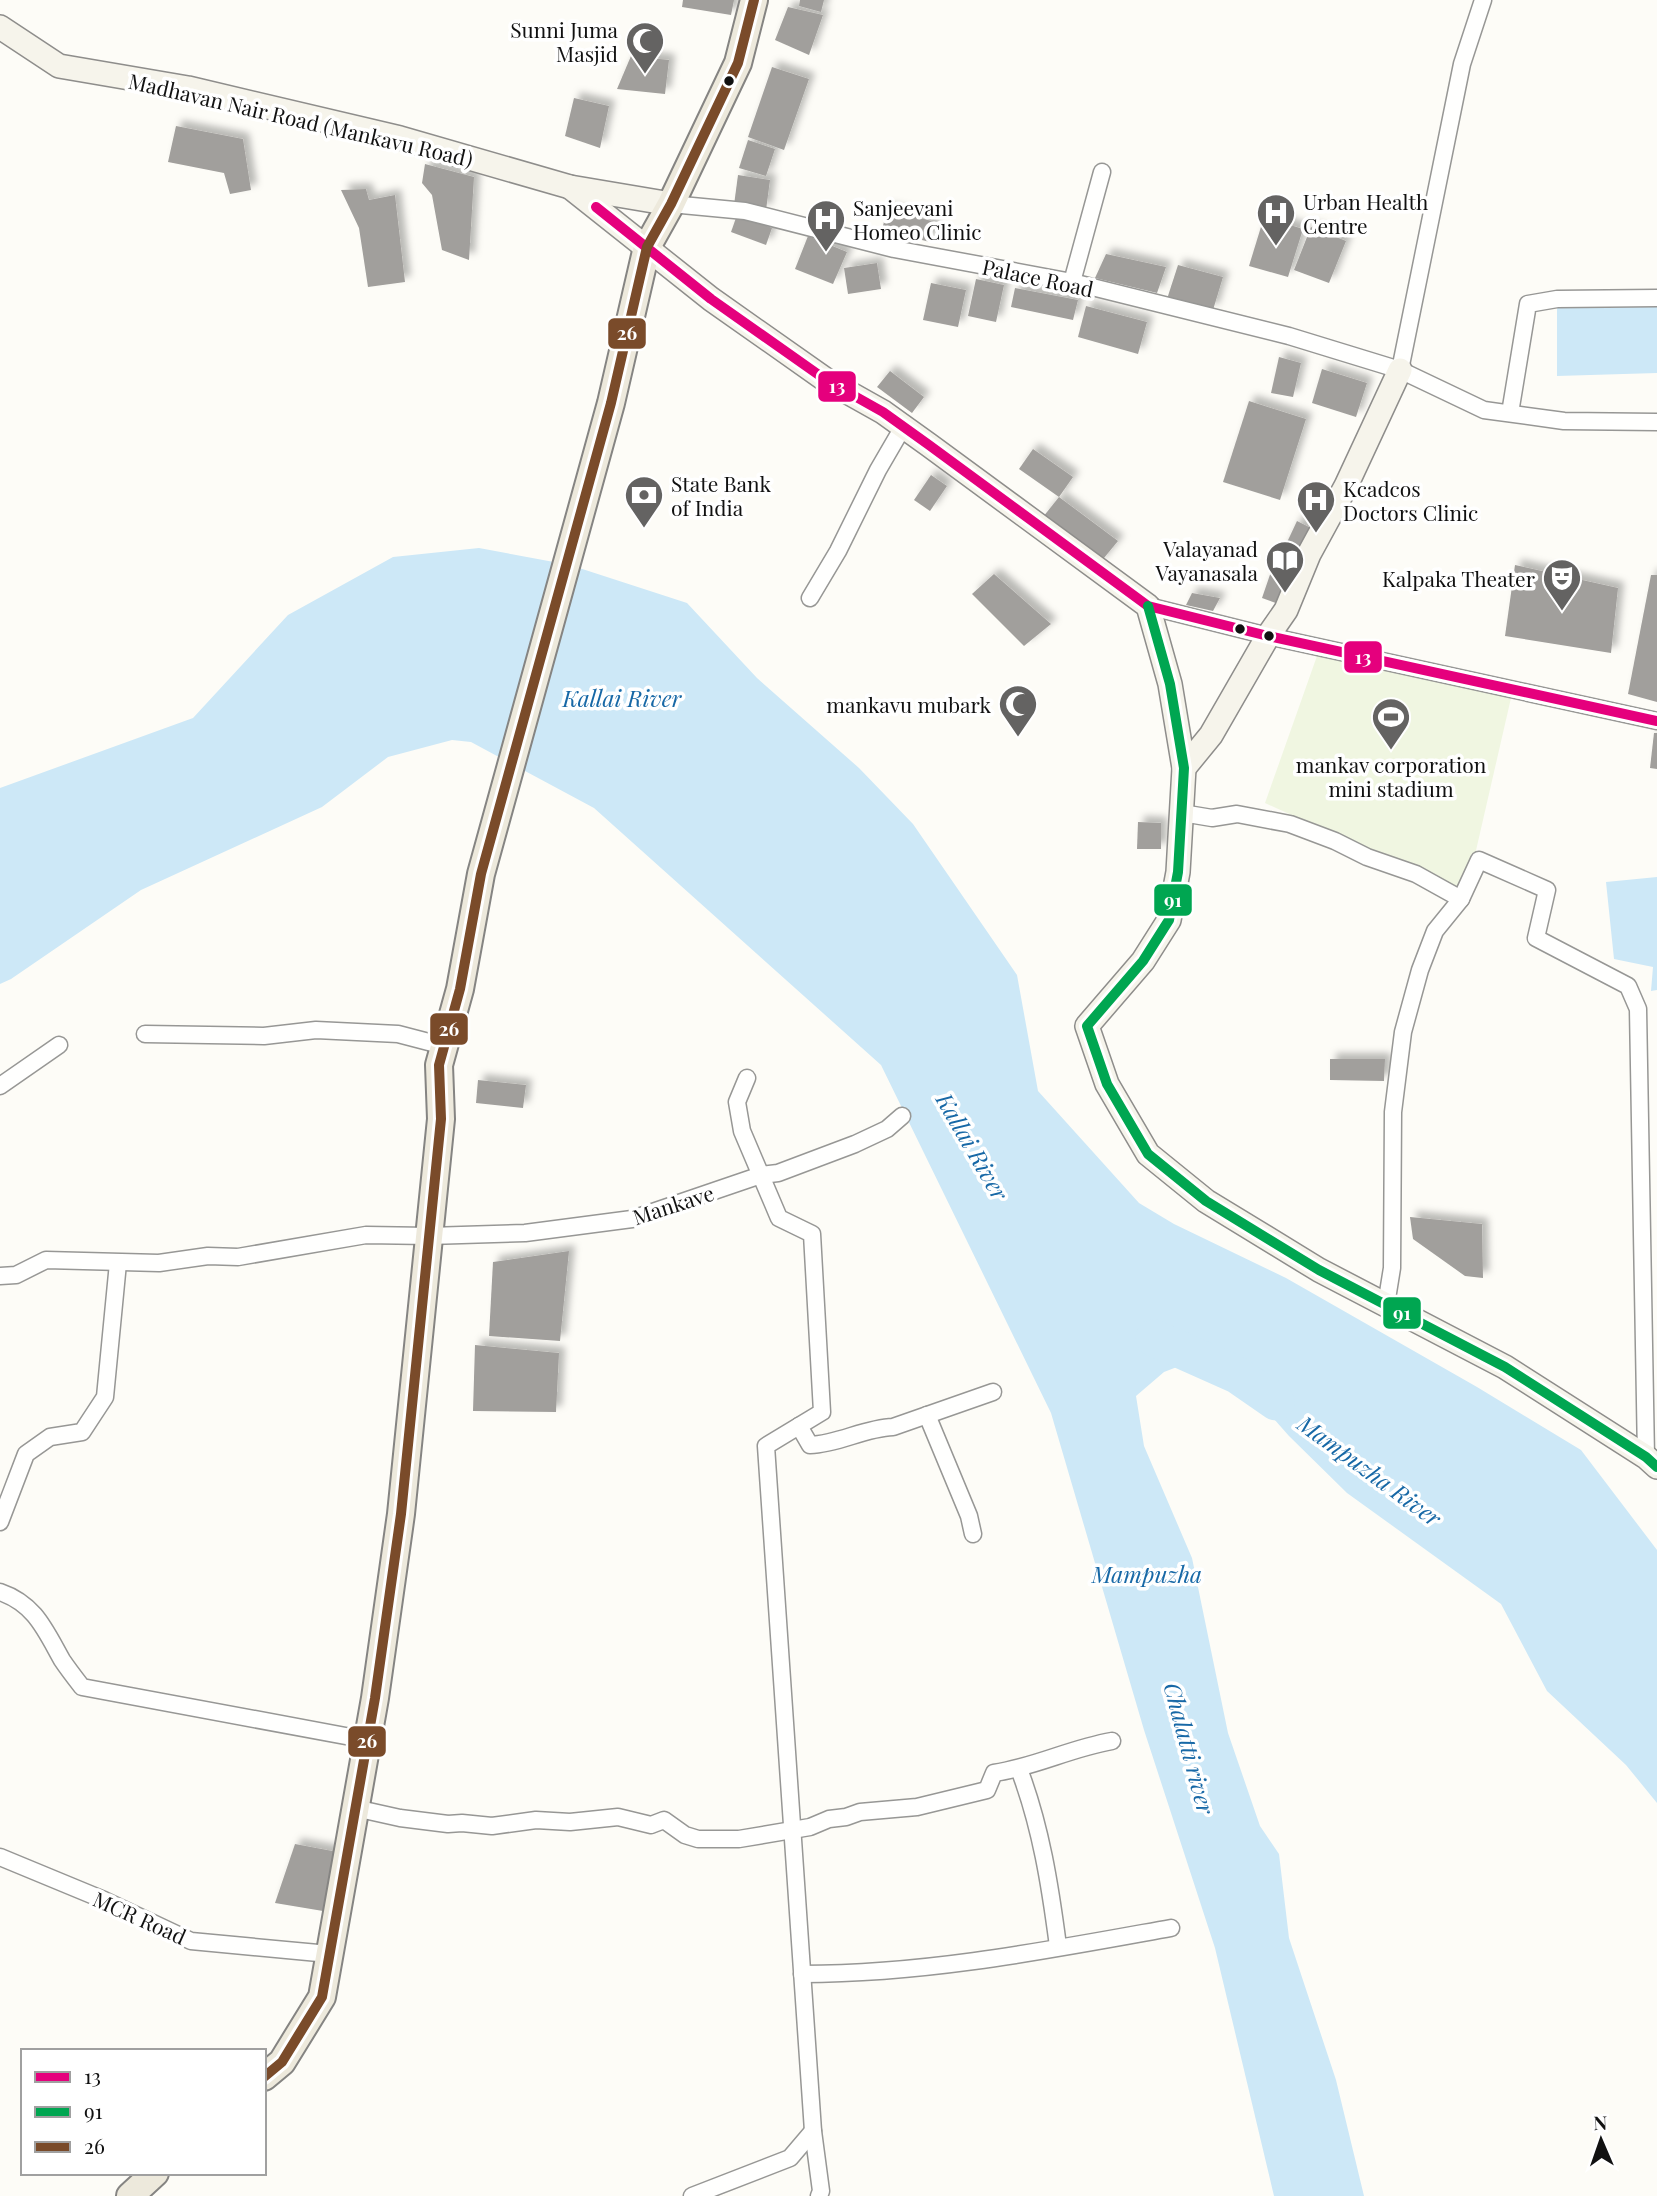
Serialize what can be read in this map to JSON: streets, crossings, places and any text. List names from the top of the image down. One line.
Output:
{"streets":{"main road":["Madhavan Nair Road (Mankavu Road)"],"street":["Palace Road","Mankave","MCR Road"]},"crossings":[["Madhavan Nair Road (Mankavu Road)","Palace Road"]],"water":["Kallai River","Mampuzha River","Mampuzha","Chalatti river"],"places":{"mosque":["Sunni Juma Masjid","mankavu mubark"],"hospital":["Urban Health Centre","Sanjeevani Homeo Clinic","Kcadcos Doctors Clinic"],"bank":["State Bank of India"],"library":["Valayanad Vayanasala"],"theatre":["Kalpaka Theater"],"sports":["mankav corporation mini stadium"]},"lines":["transit line 26","transit line 13","transit line 91"],"legend":["13","91","26"],"north":"top"}
